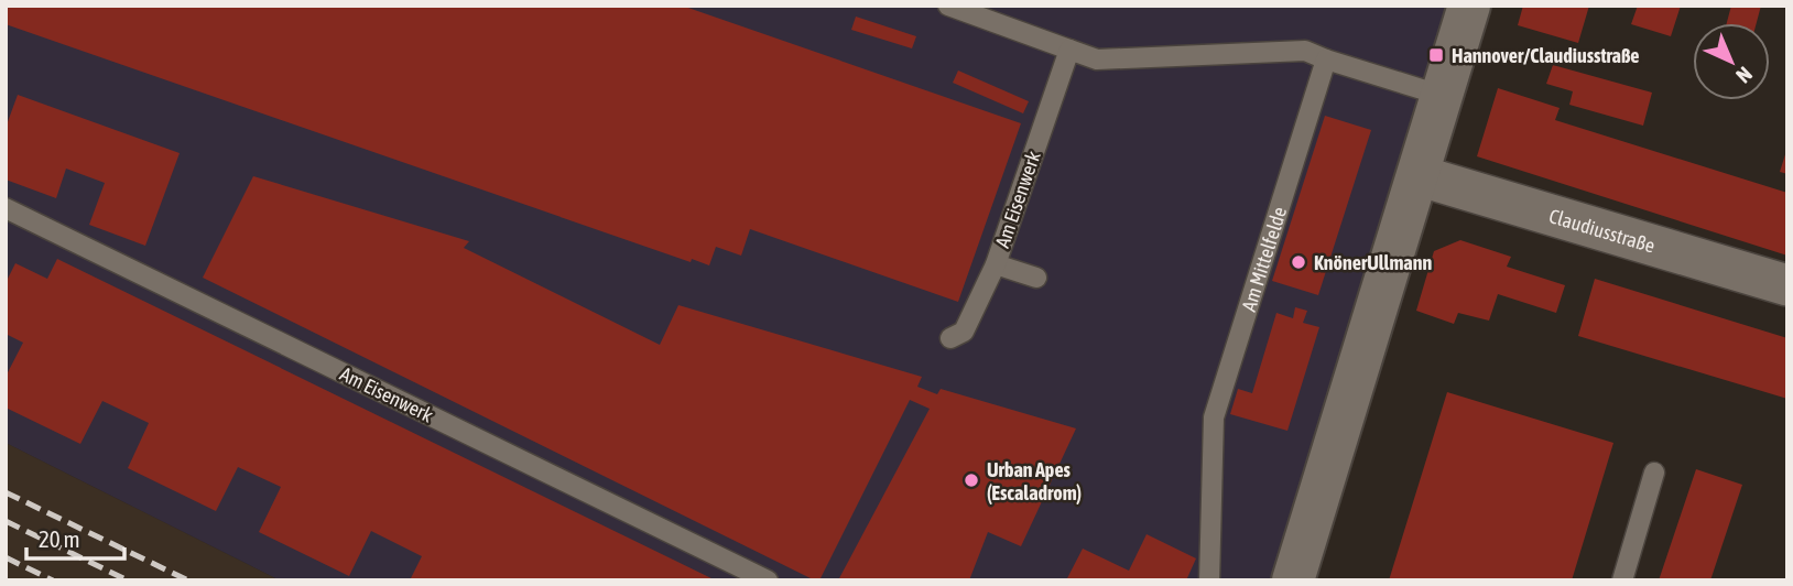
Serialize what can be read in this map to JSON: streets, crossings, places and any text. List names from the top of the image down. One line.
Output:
{"streets":{"street":["Claudiusstraße"],"lane":["Am Eisenwerk","Am Mittelfelde"]},"places":{"transit":["Hannover/Claudiusstraße"],"other":["KnönerUllmann","Urban Apes (Escaladrom)"]},"scale_bar":"20 m","north":"bottom right"}
